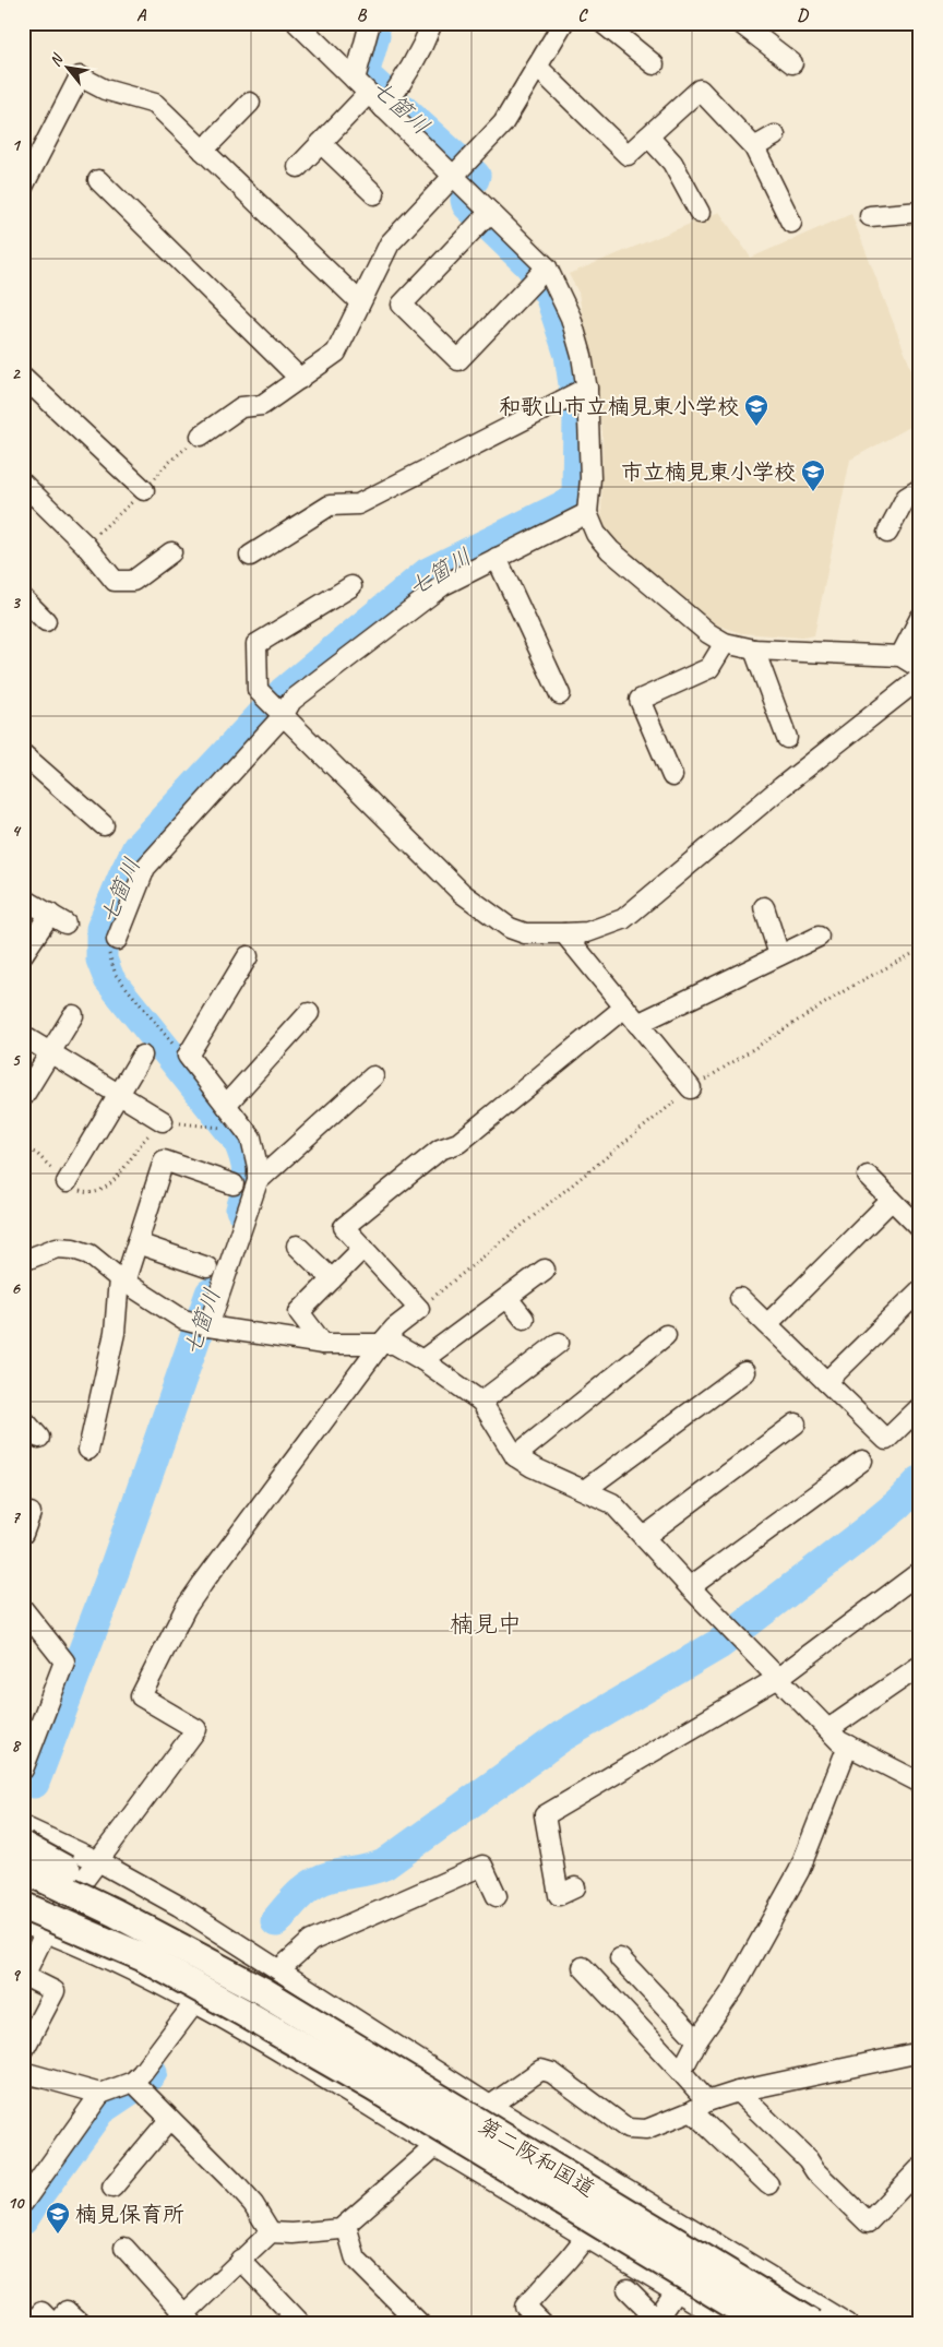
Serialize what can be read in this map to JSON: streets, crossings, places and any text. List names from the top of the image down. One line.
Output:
{"streets":{"highway":["第二阪和国道"]},"districts":["楠見中"],"water":["七箇川"],"places":{"school or university":["和歌山市立楠見東小学校","市立楠見東小学校","楠見保育所"]},"north":"top left","grid":{"columns":["A","B","C","D"],"rows":["1","2","3","4","5","6","7","8","9","10"]}}
